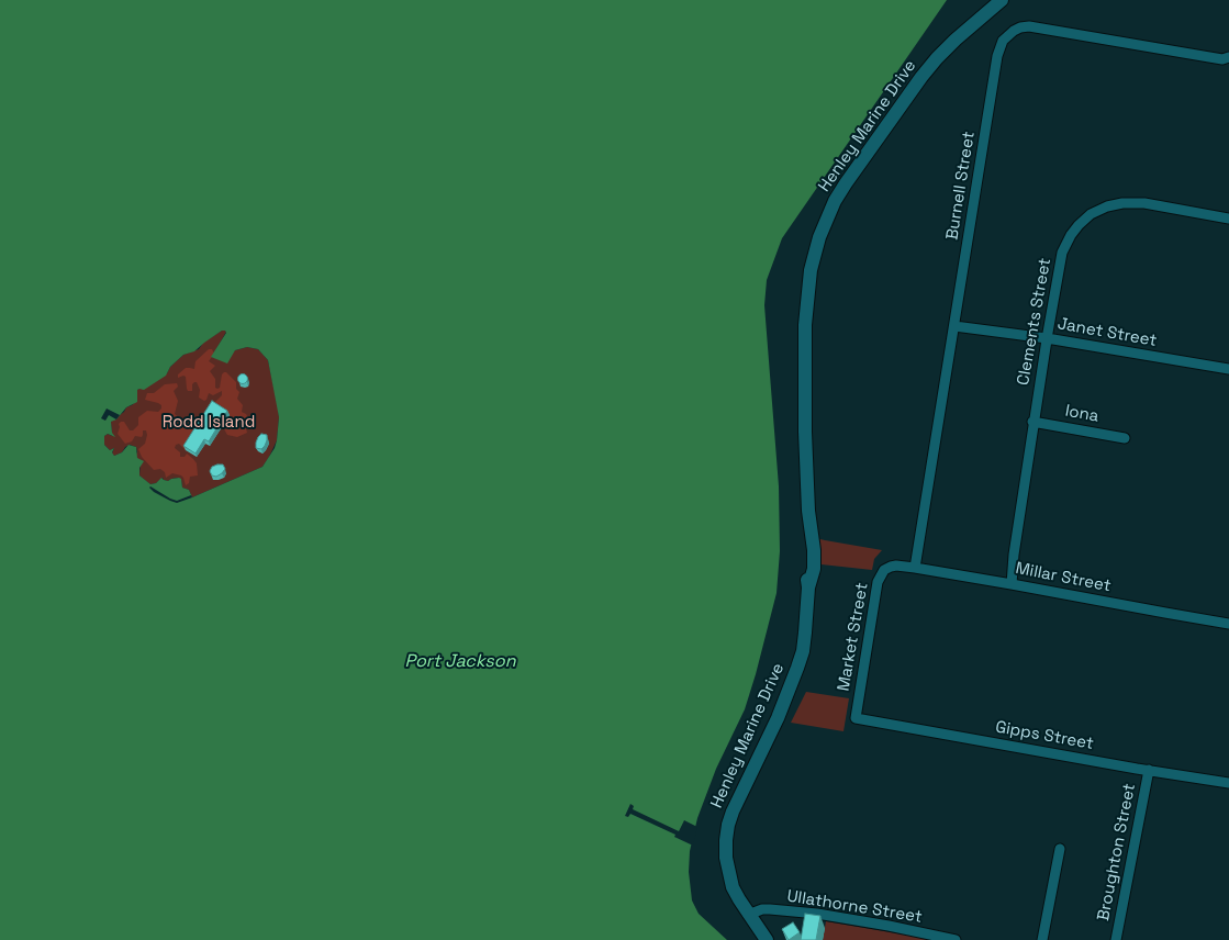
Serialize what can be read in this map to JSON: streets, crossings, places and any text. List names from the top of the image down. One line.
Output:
{"streets":{"main road":["Henley Marine Drive"],"street":["Burnell Street","Clements Street","Janet Street","Iona","Millar Street","Market Street","Gipps Street","Broughton Street","Ullathorne Street"]},"crossings":[["Henley Marine Drive","Ullathorne Street"],["Burnell Street","Janet Street"],["Burnell Street","Millar Street"],["Clements Street","Janet Street"],["Clements Street","Iona"],["Clements Street","Millar Street"],["Millar Street","Market Street"],["Market Street","Gipps Street"],["Gipps Street","Broughton Street"]],"water":["Port Jackson"],"parks":["Rodd Island"]}
